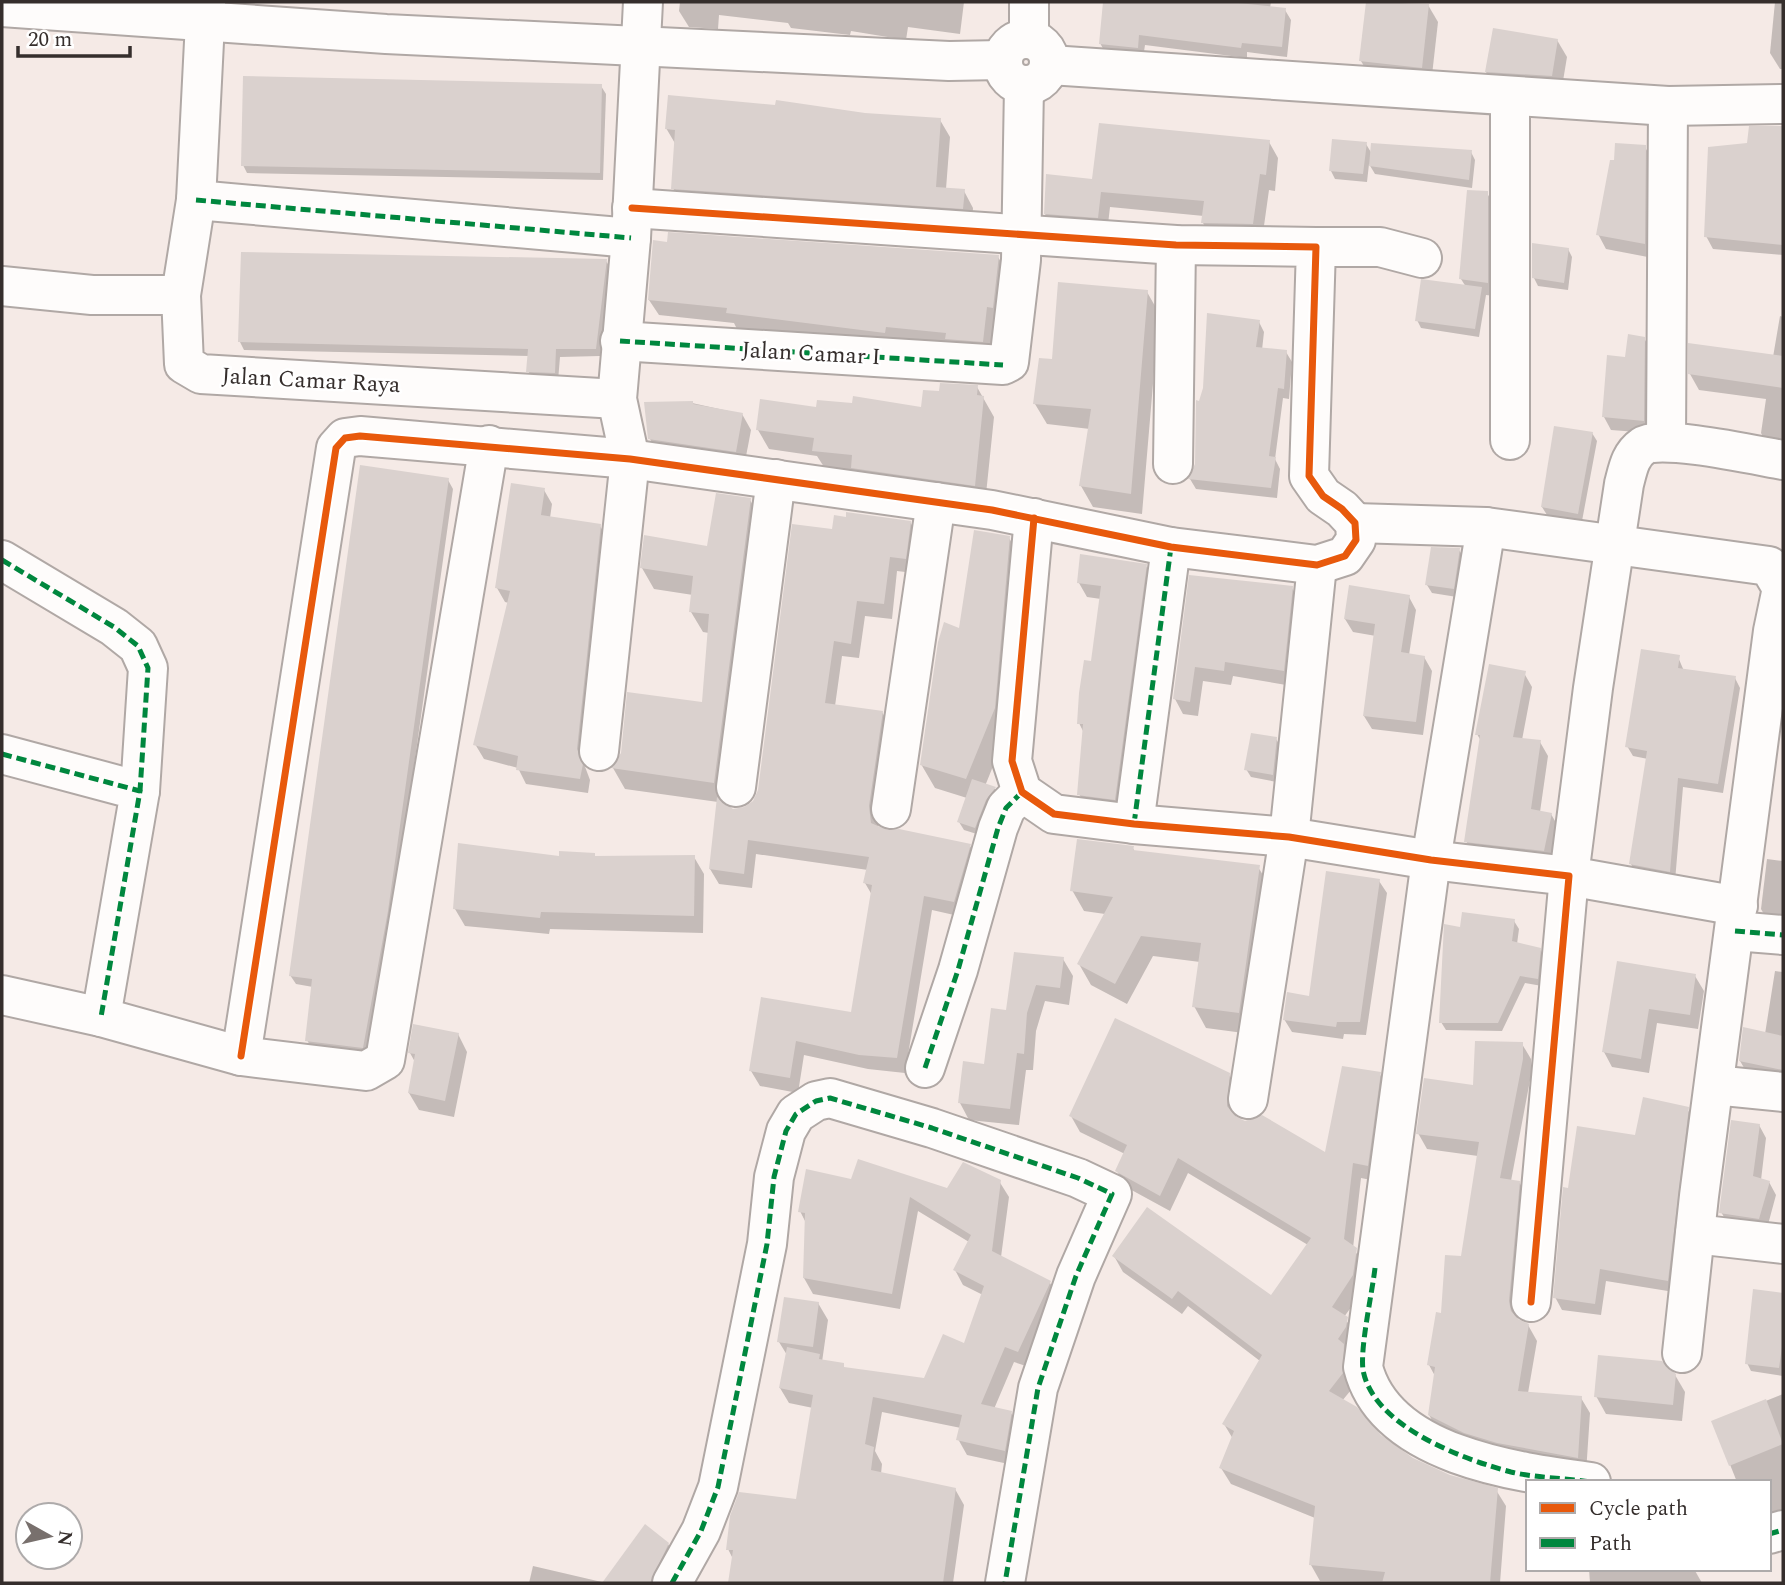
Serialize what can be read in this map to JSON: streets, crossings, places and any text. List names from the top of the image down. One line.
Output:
{"streets":{"street":["Jalan Camar I","Jalan Camar Raya"]},"legend":["Cycle path","Path"],"scale_bar":"20 m","north":"right"}
